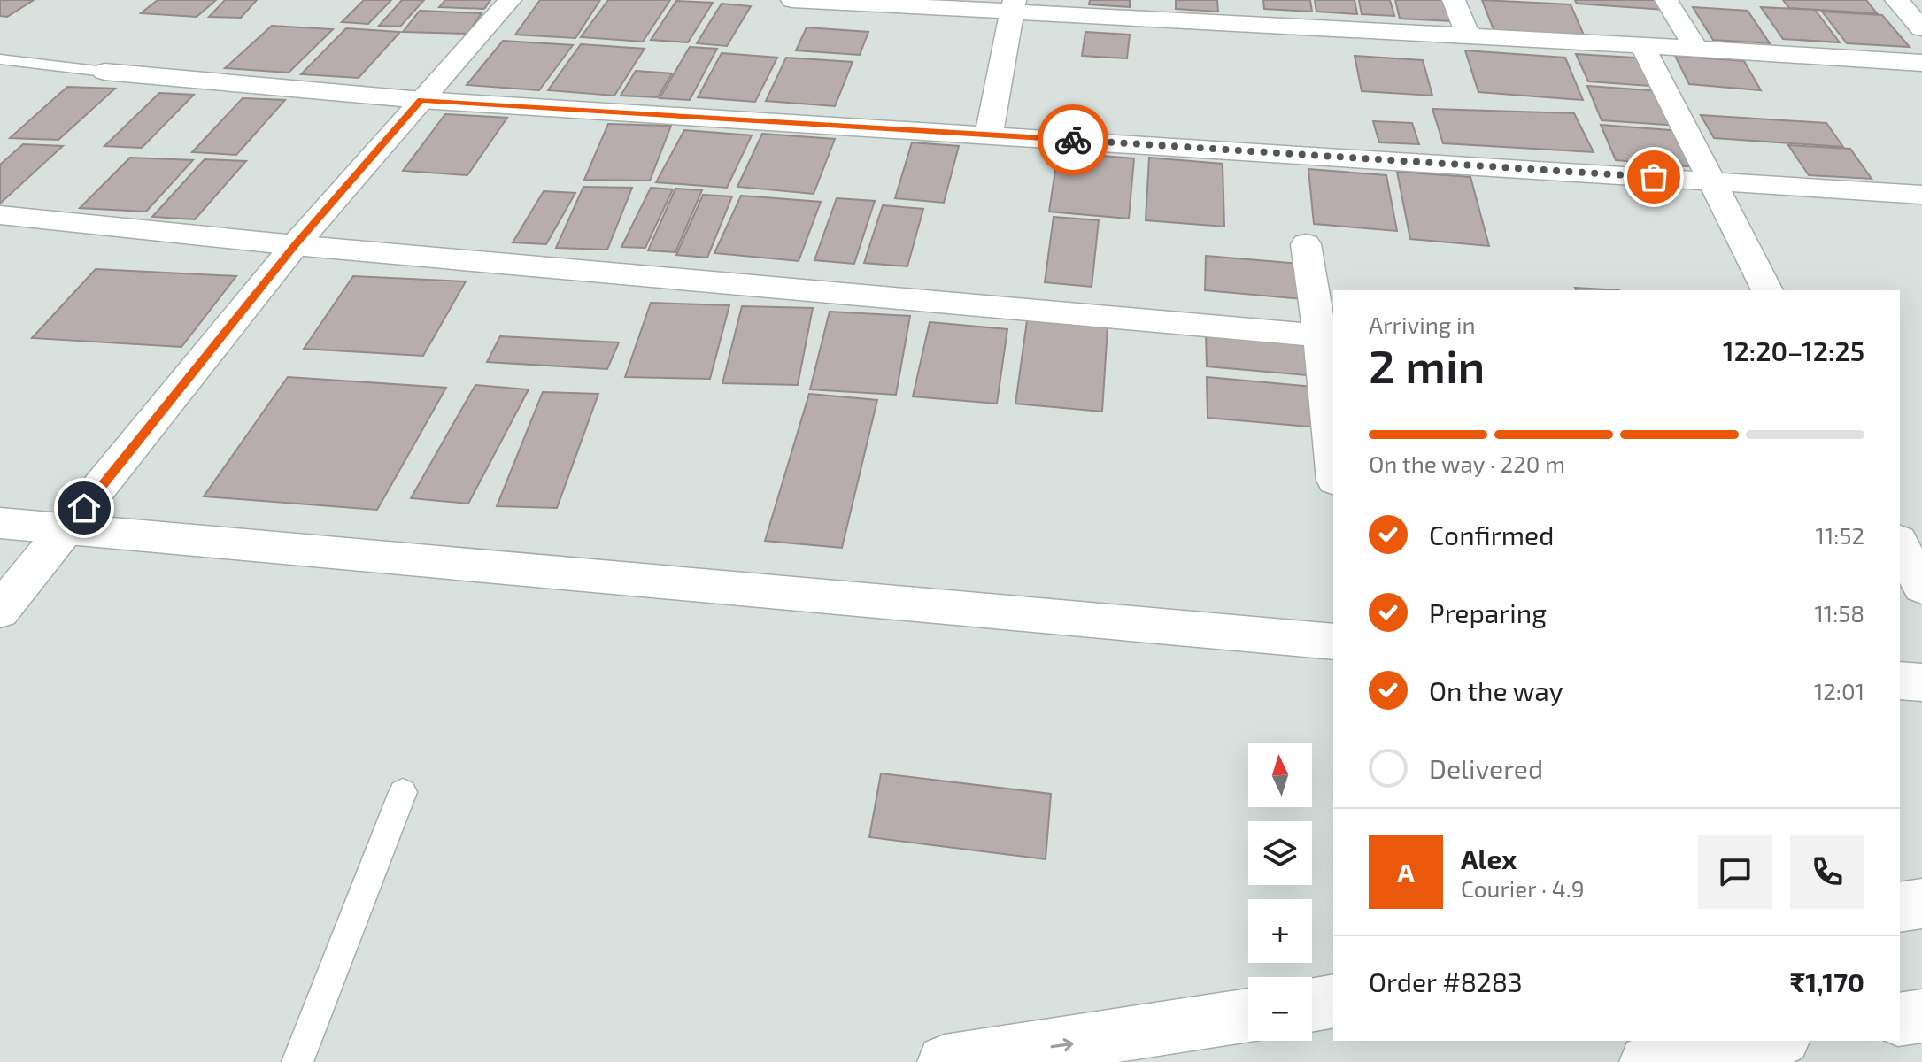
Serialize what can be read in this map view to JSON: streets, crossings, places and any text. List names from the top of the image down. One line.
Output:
{"north":"top","page":{"heading":["2 min","Arriving in","12:20–12:25"],"panel":["Alex","Courier · 4.9","Order #8283","₹1,170"],"bar":"On the way · 220 m","list":[["Confirmed","11:52"],["Preparing","11:58"],["On the way","12:01"],"Delivered"],"map_buttons":["+","−"],"round":"A"}}
